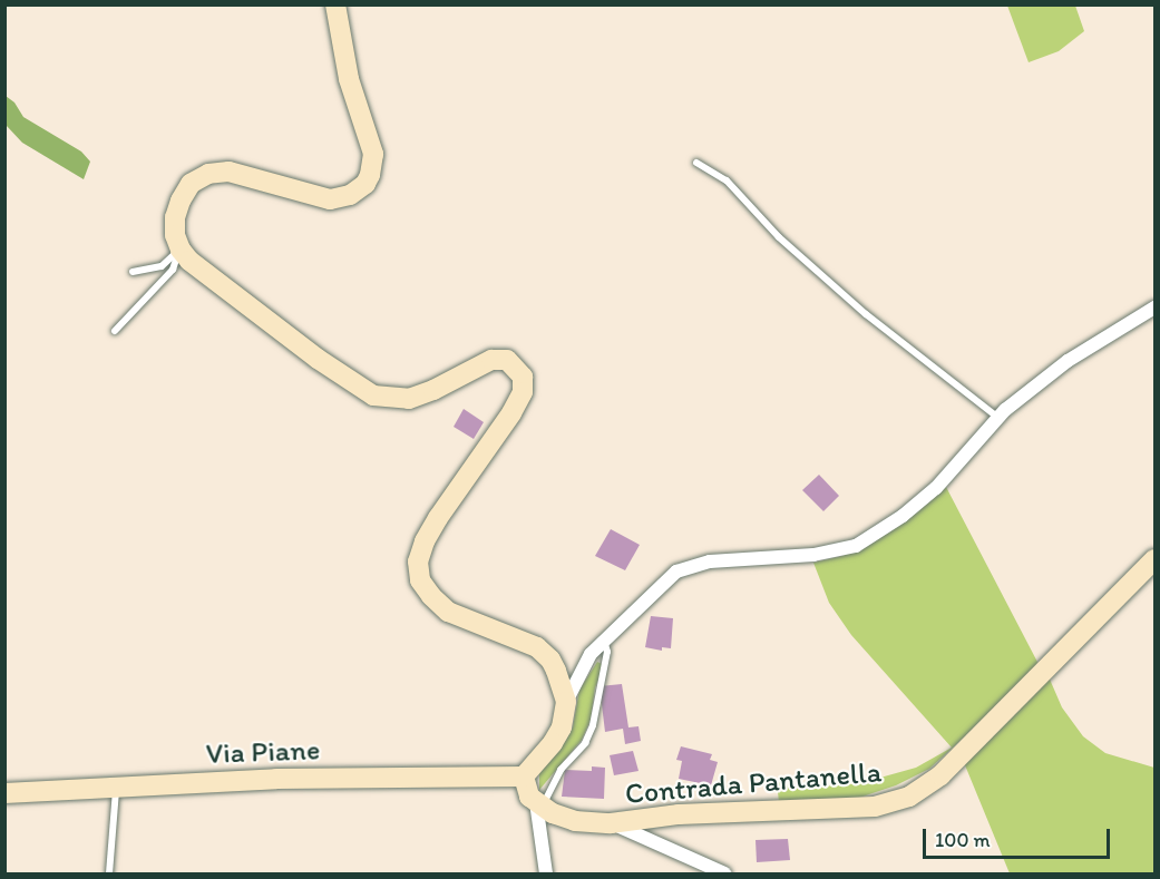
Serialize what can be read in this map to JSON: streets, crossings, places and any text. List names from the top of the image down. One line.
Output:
{"streets":{"street":["Via Piane","Contrada Pantanella"]},"scale_bar":"100 m"}
